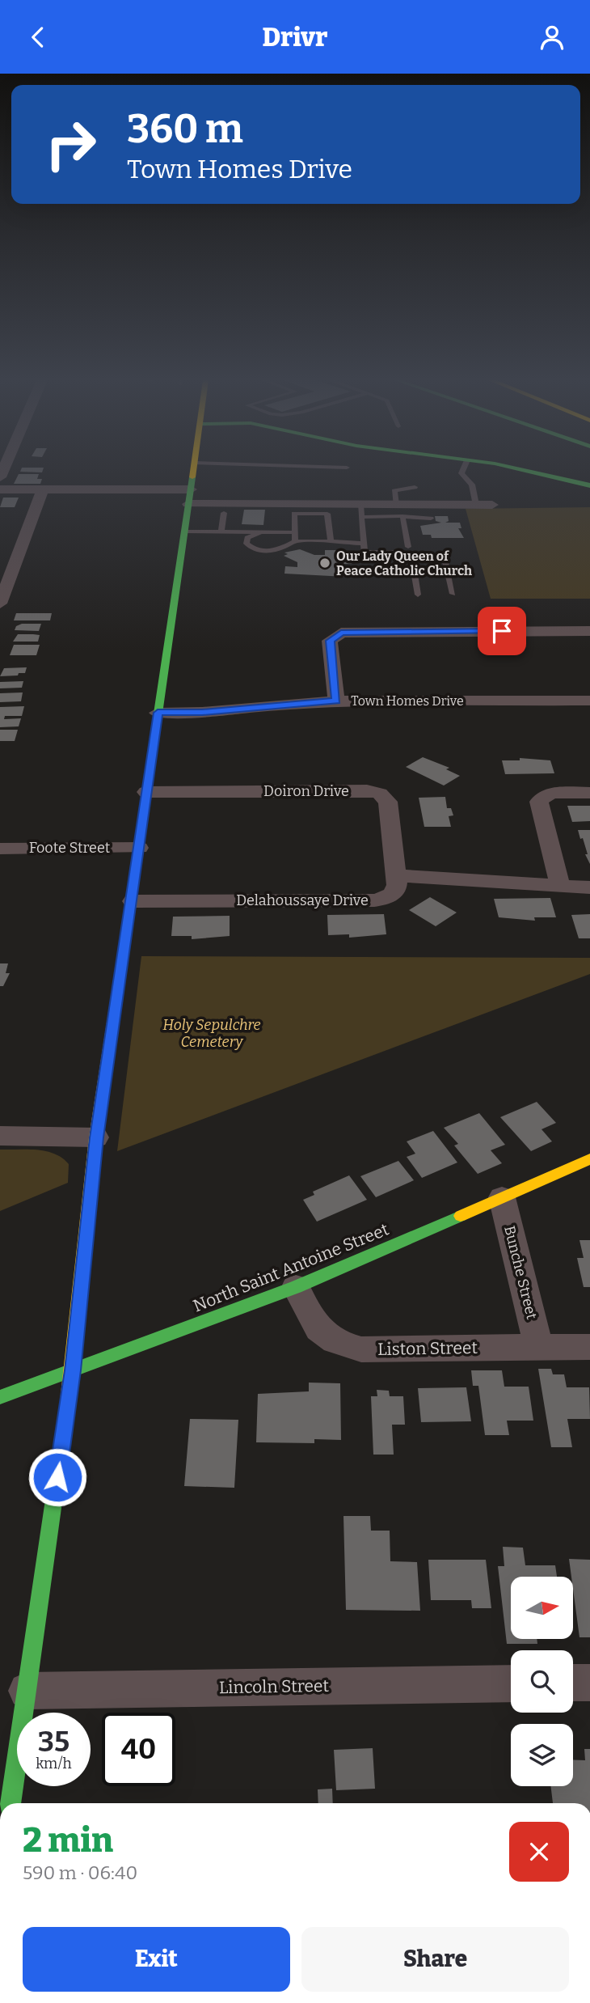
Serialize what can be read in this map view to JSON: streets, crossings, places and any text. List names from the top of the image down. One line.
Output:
{"streets":{"main road":["North Saint Antoine Street"],"street":["Town Homes Drive","Doiron Drive","Foote Street","Delahoussaye Drive","Bunche Street","Liston Street","Lincoln Street"]},"crossings":[["Doiron Drive","Delahoussaye Drive"],["North Saint Antoine Street","Bunche Street"],["North Saint Antoine Street","Liston Street"],["Bunche Street","Liston Street"]],"parks":["Holy Sepulchre Cemetery"],"places":["Our Lady Queen of Peace Catholic Church"],"north":"right","page":{"header":"Drivr","turn":["360 m","Town Homes Drive"],"speed":"35 km/h","limit":"40","heading":["2 min","590 m · 06:40"],"buttons":["Exit","Share"]}}
